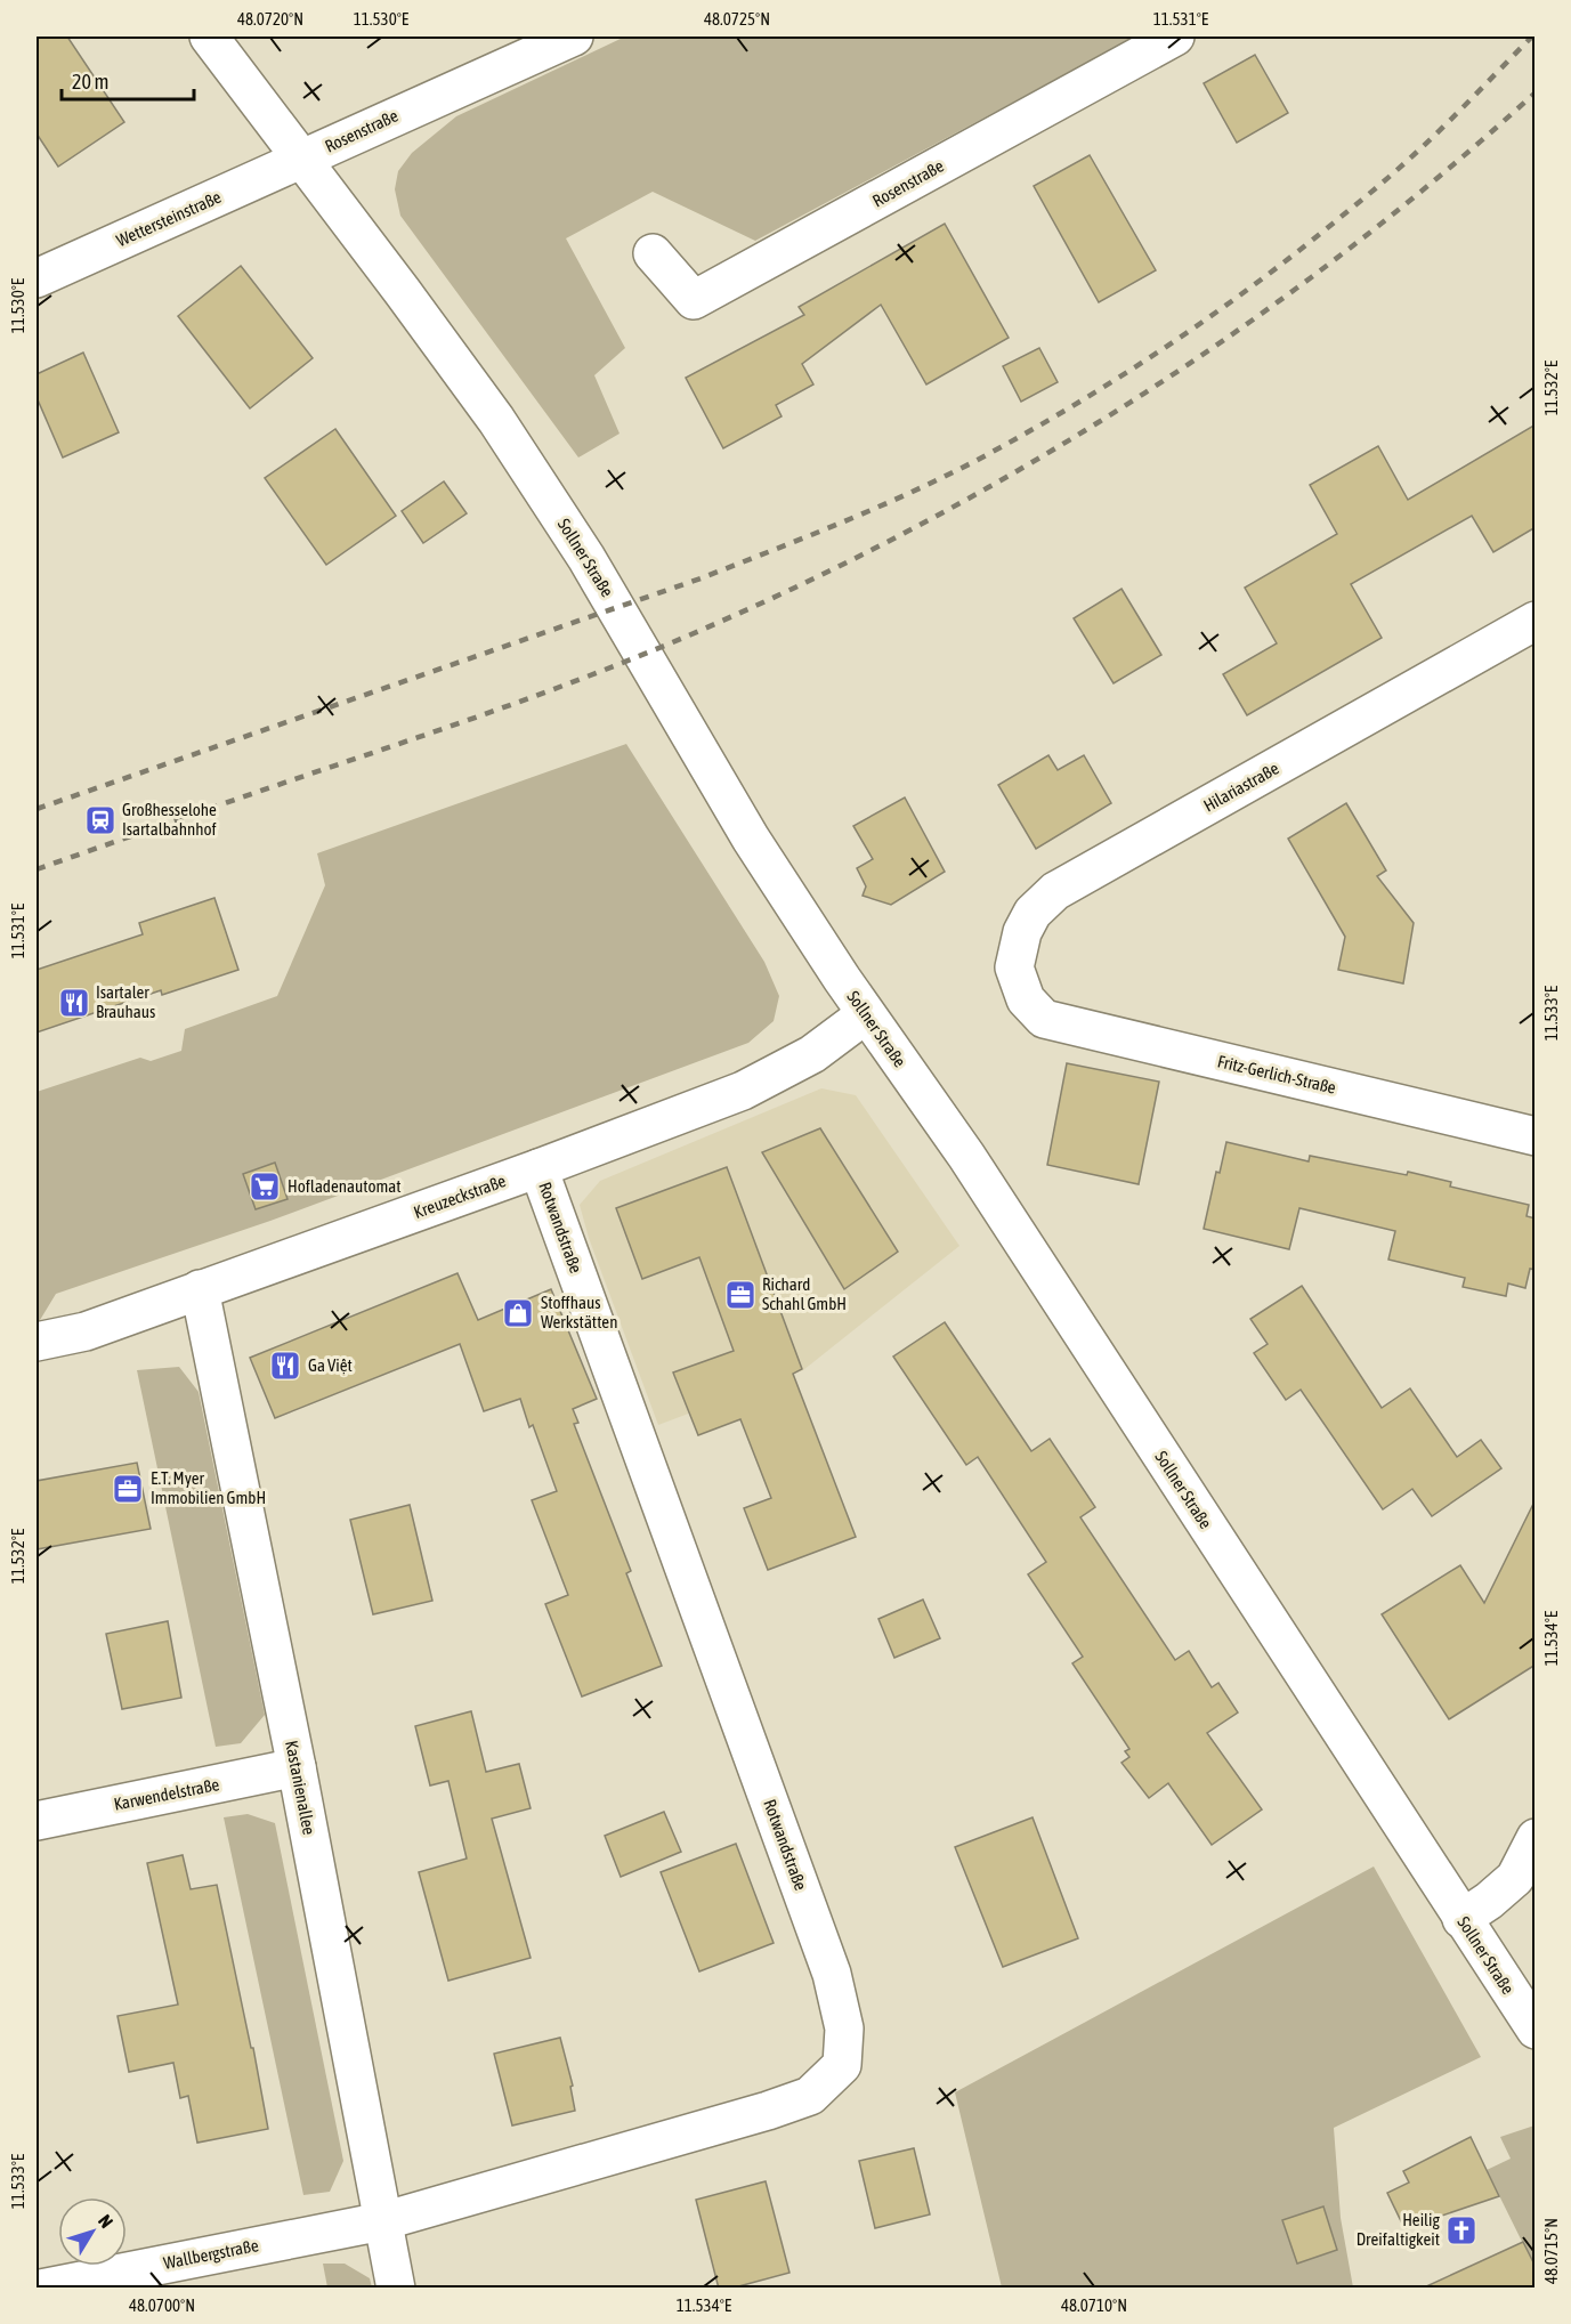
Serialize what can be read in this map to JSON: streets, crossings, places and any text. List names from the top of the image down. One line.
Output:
{"streets":{"street":["Rosenstraße","Wettersteinstraße","Sollner Straße","Hilariastraße","Fritz-Gerlich-Straße","Kreuzeckstraße","Rotwandstraße","Kastanienallee","Karwendelstraße","Wallbergstraße"]},"crossings":[["Rosenstraße","Wettersteinstraße"],["Rosenstraße","Sollner Straße"],["Wettersteinstraße","Sollner Straße"],["Sollner Straße","Kreuzeckstraße"],["Hilariastraße","Fritz-Gerlich-Straße"],["Kreuzeckstraße","Rotwandstraße"],["Kreuzeckstraße","Kastanienallee"],["Rotwandstraße","Kastanienallee"],["Rotwandstraße","Wallbergstraße"],["Kastanienallee","Karwendelstraße"],["Kastanienallee","Wallbergstraße"]],"places":{"station":["Großhesselohe Isartalbahnhof"],"restaurant":["Isartaler Brauhaus","Ga Việt"],"supermarket":["Hofladenautomat"],"office":["Richard Schahl GmbH","E.T. Myer Immobilien GmbH"],"shop":["Stoffhaus Werkstätten"],"church":["Heilig Dreifaltigkeit"]},"scale_bar":"20 m","north":"top right","coordinates":["48.0720°N","11.530°E","48.0725°N","11.531°E","11.532°E","11.533°E","11.534°E","48.0715°N","48.0700°N","48.0710°N"]}
